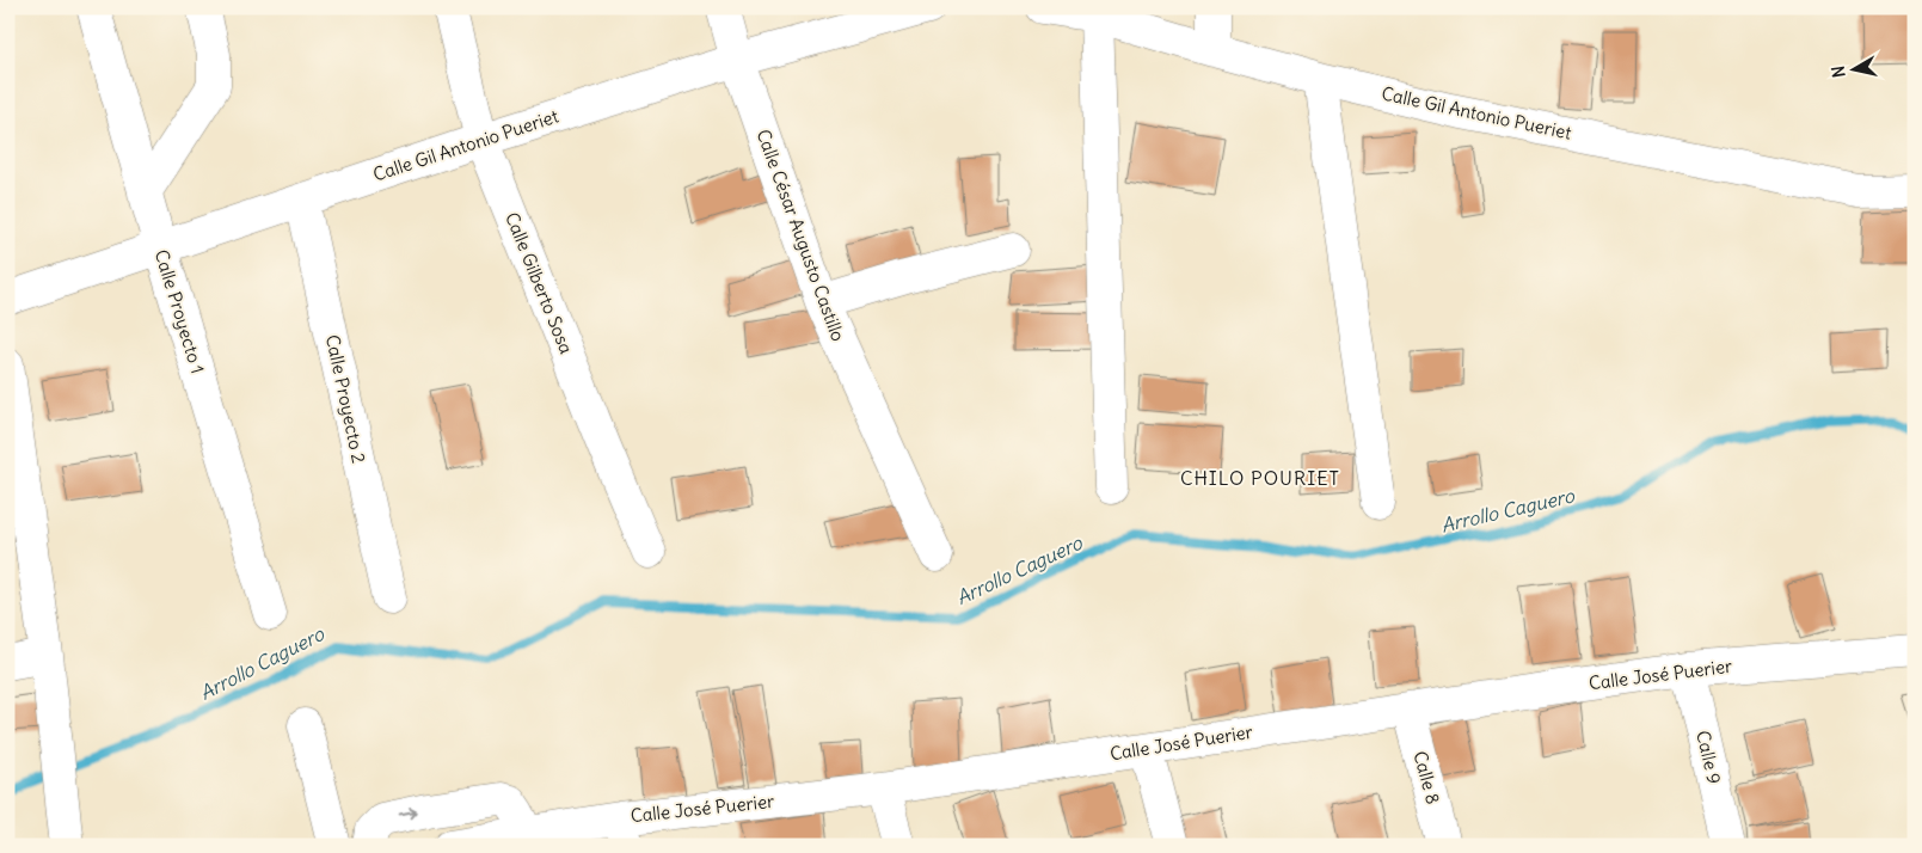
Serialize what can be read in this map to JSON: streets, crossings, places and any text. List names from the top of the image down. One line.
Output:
{"streets":{"street":["Calle Gil Antonio Pueriet","Calle César Augusto Castillo","Calle Gilberto Sosa","Calle Proyecto 1","Calle Proyecto 2","Calle José Puerier","Calle 9","Calle 8"]},"crossings":[["Calle Gil Antonio Pueriet","Calle César Augusto Castillo"],["Calle Gil Antonio Pueriet","Calle Gilberto Sosa"],["Calle Gil Antonio Pueriet","Calle Proyecto 1"],["Calle Gil Antonio Pueriet","Calle Proyecto 2"],["Calle José Puerier","Calle 9"],["Calle José Puerier","Calle 8"]],"districts":["CHILO POURIET"],"water":["Arrollo Caguero"],"north":"left"}
